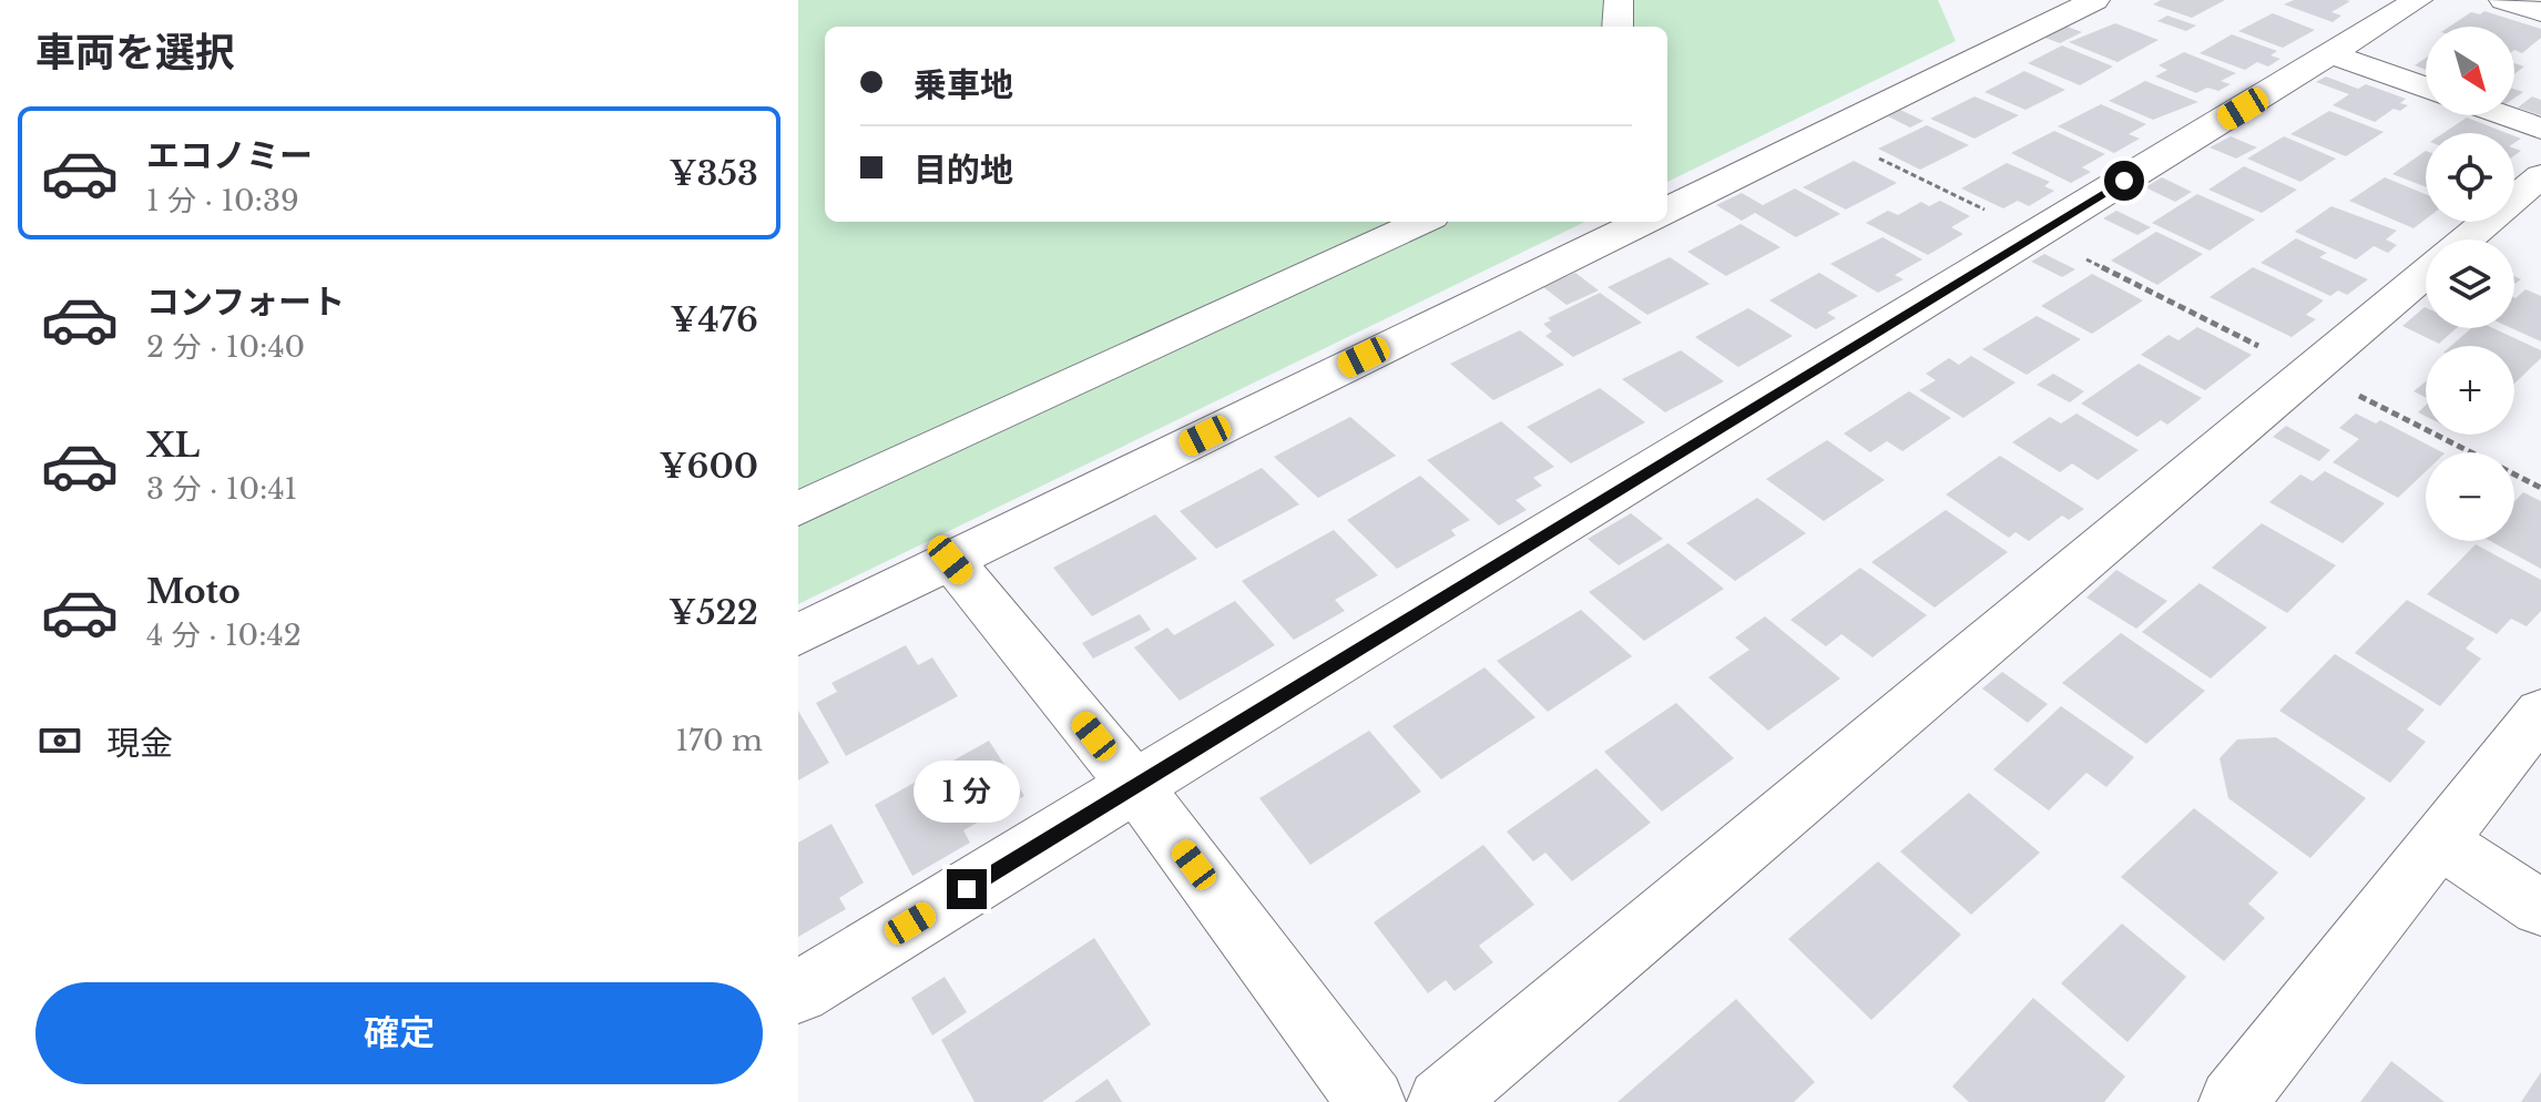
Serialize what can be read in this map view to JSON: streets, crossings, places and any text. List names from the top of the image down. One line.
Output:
{"north":"bottom right","page":{"heading":"車両を選択","map_buttons":["+","−"],"banner":["乗車地","目的地"],"list":[{"name":"エコノミー","note":"1 分 · 10:39","value":"¥353"},{"name":"コンフォート","note":"2 分 · 10:40","value":"¥476"},{"name":"XL","note":"3 分 · 10:41","value":"¥600"},{"name":"Moto","note":"4 分 · 10:42","value":"¥522"}],"pay":["現金","170 m"],"bubble":"1 分","buttons":"確定"}}
